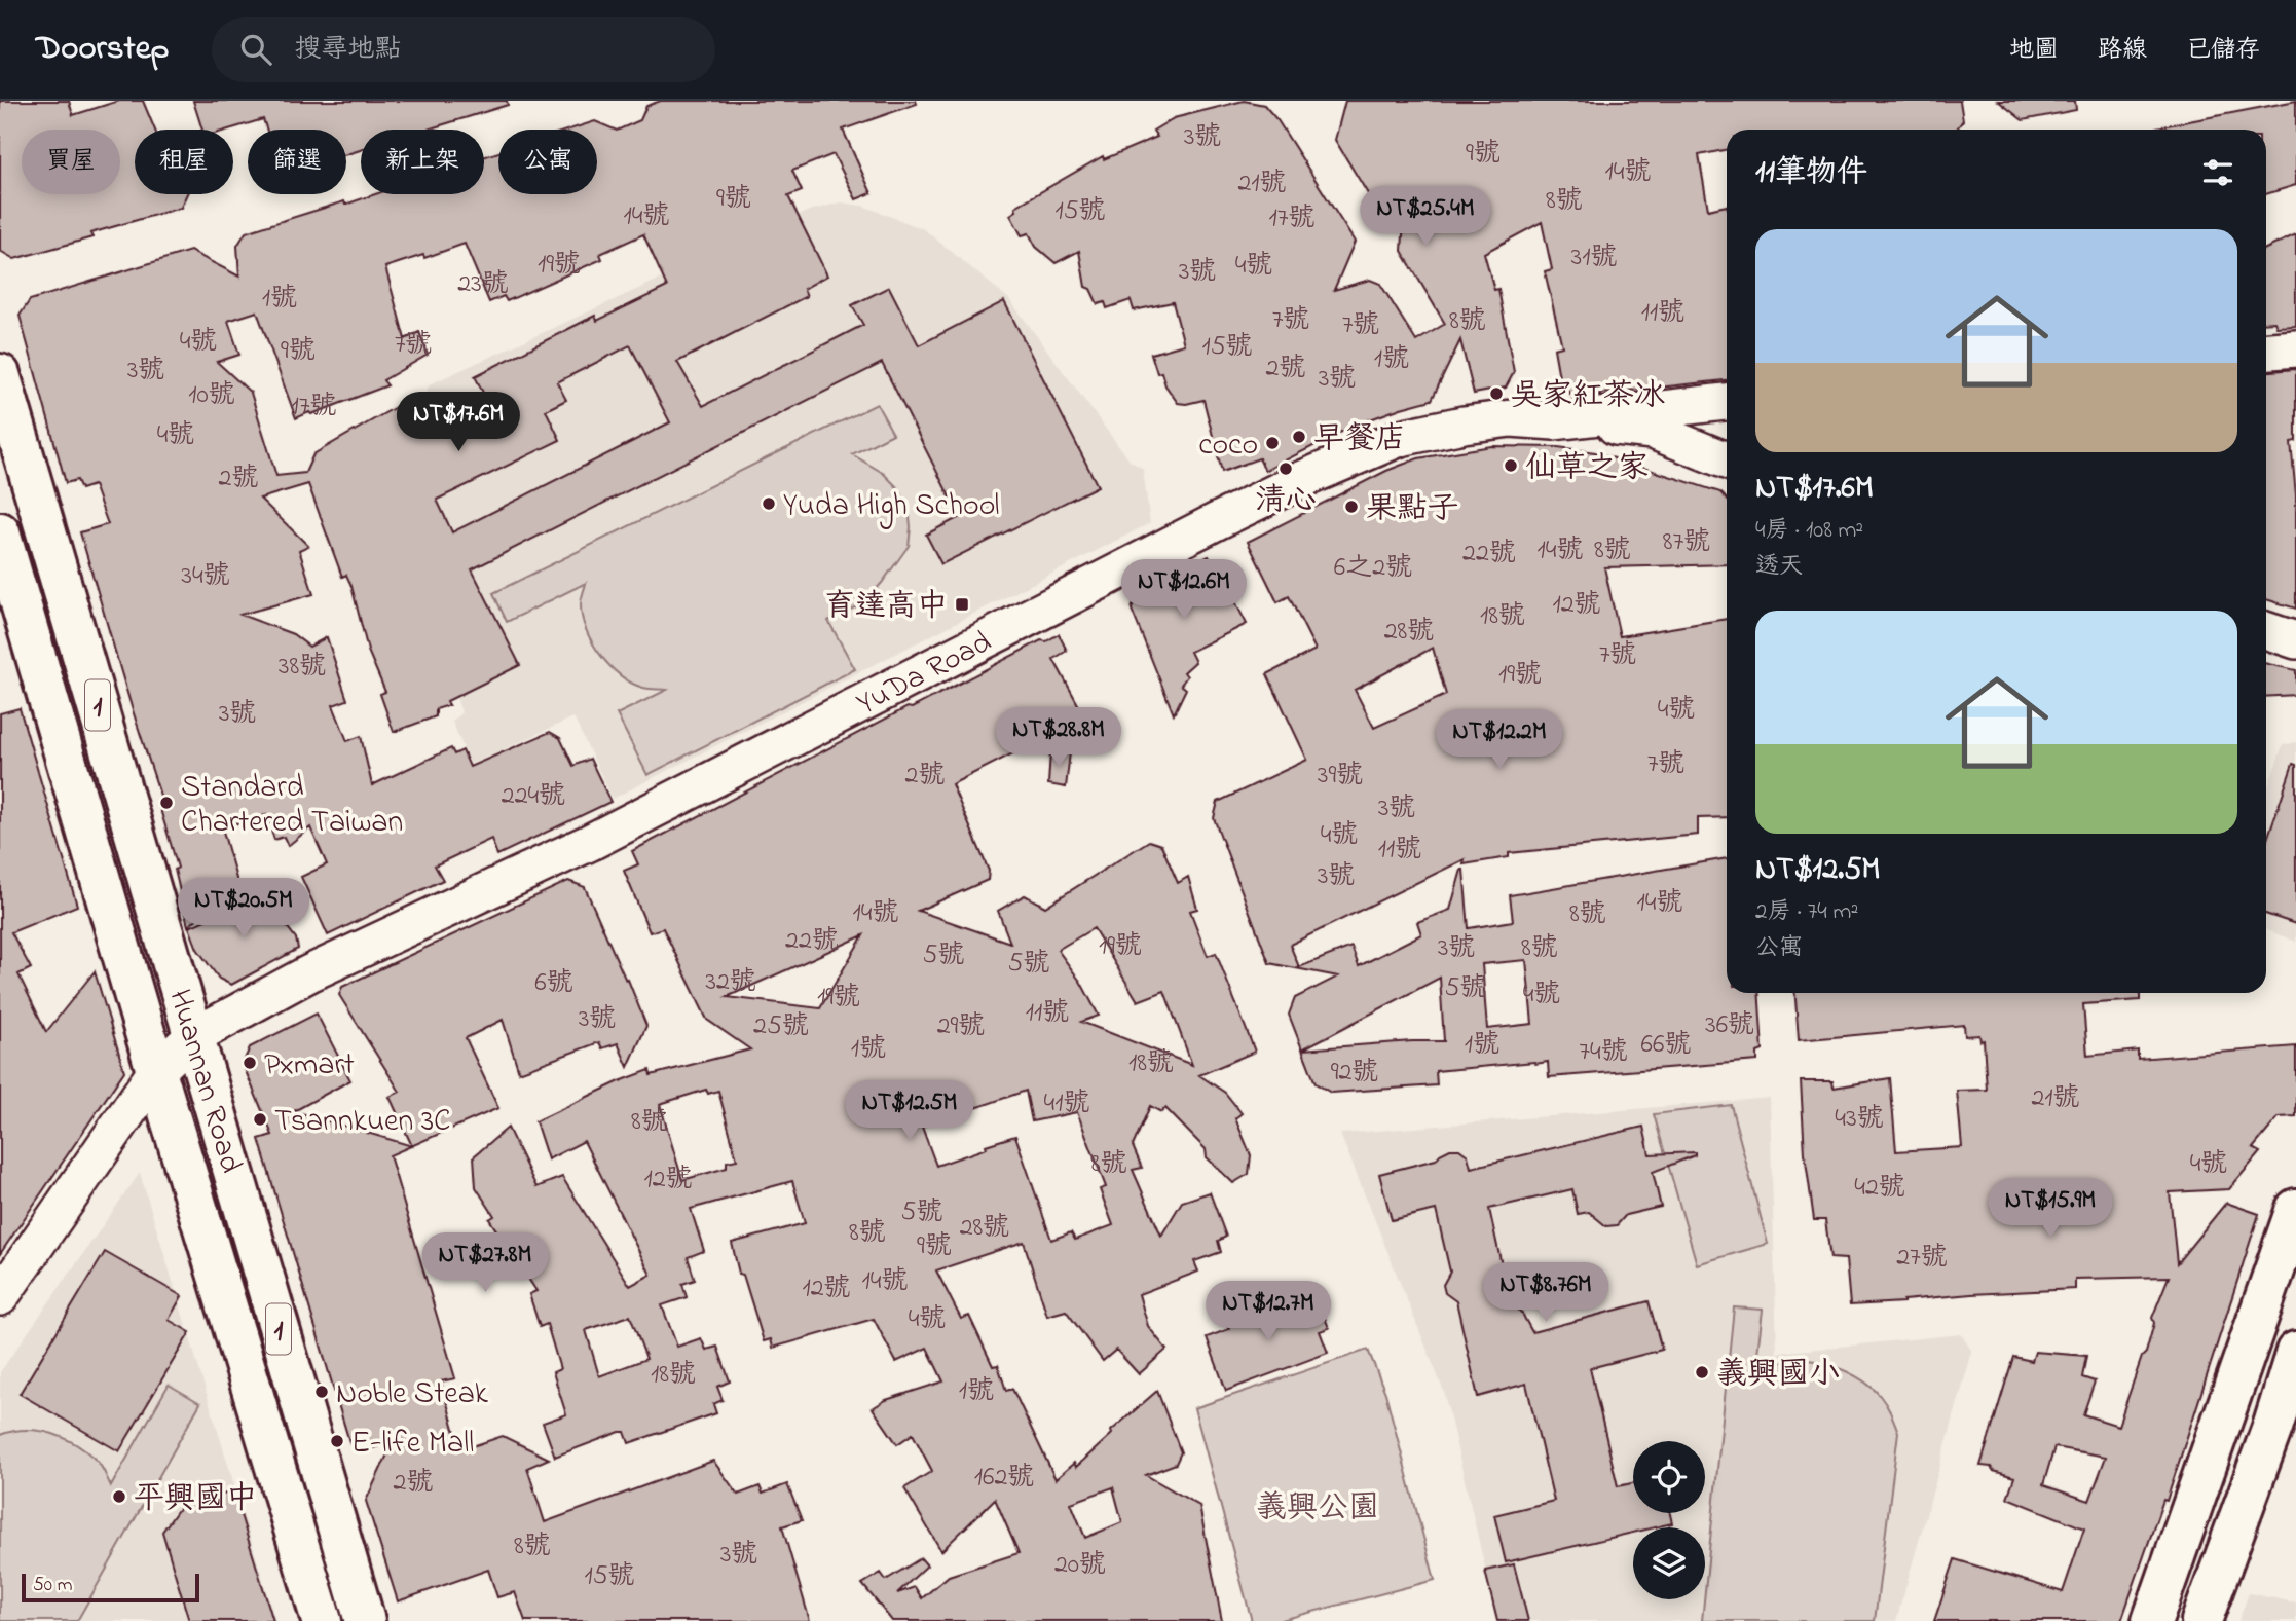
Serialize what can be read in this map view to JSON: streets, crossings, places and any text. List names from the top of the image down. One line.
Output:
{"streets":{"main road":["1","Huannan Road"],"street":["YuDa Road"]},"crossings":[["YuDa Road","Huannan Road"]],"parks":["義興公園"],"places":{"other":["吳家紅茶冰","早餐店","coco","仙草之家","清心","Yuda High School","果點子","Standard Chartered Taiwan","Pxmart","Tsannkuen 3C","義興國小","Noble Steak","E-life Mall","平興國中"],"transit":["育達高中"]},"house_numbers":["3號","9號","14號","21號","9號","8號","15號","14號","17號","31號","19號","4號","3號","23號","1號","11號","7號","8號","7號","4號","7號","15號","9號","1號","2號","3號","3號","10號","17號","4號","2號","87號","14號","8號","22號","6之2號","34號","12號","18號","28號","7號","38號","19號","4號","3號","7號","2號","39號","224號","3號","4號","11號","3號","14號","14號","8號","22號","19號","3號","8號","5號","5號","32號","6號","5號","4號","19號","11號","3號","36號","25號","29號","1號","66號","1號","74號","18號","92號","21號","41號","43號","8號","8號","4號","12號","42號","5號","28號","8號","9號","27號","14號","12號","4號","18號","1號","162號","2號","8號","3號","20號","15號"],"scale_bar":"50 m","page":{"header":"Doorstep","search":"搜尋地點","nav":["地圖","路線","已儲存"],"chip":["買屋","租屋","篩選","新上架","公寓"],"heading":"11筆物件","price":["NT$25.4M","NT$17.6M","NT$12.6M","NT$28.8M","NT$12.2M","NT$20.5M","NT$12.5M","NT$15.9M","NT$27.8M","NT$8.76M","NT$12.7M"],"list":[{"name":"NT$17.6M","note":"4房 · 108 m² · 透天"},{"name":"NT$12.5M","note":"2房 · 74 m² · 公寓"}],"scale":"50 m"}}
